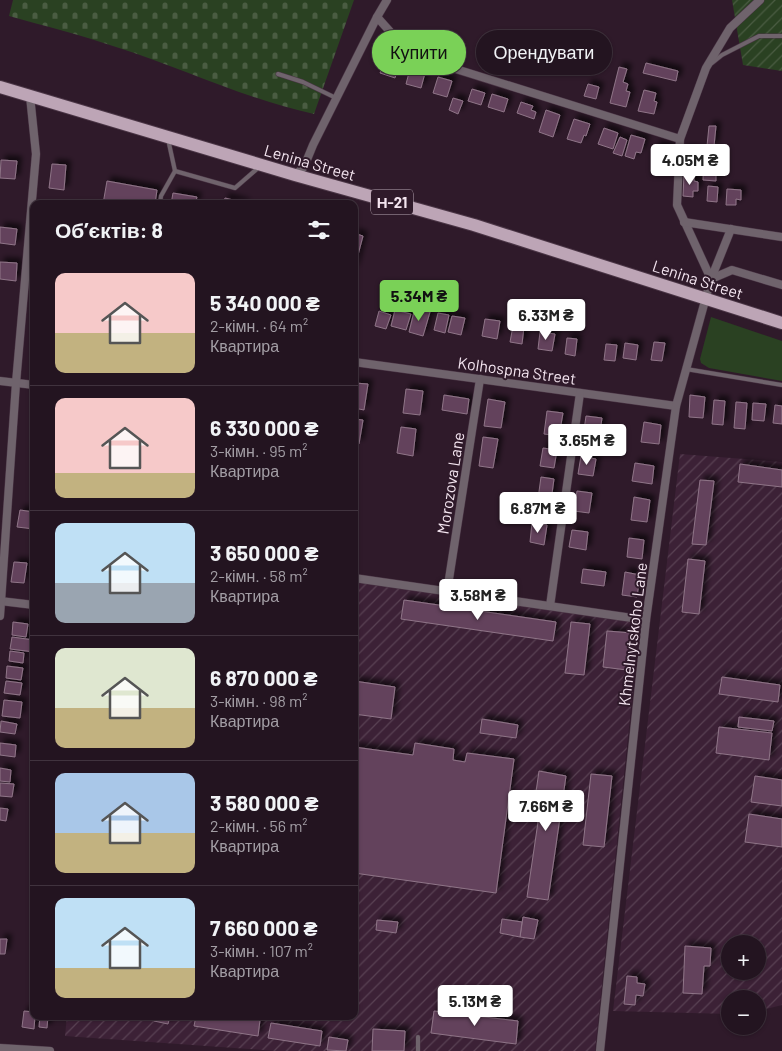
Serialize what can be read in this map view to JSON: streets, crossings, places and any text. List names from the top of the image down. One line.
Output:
{"streets":{"main road":["Lenina Street","Н-21"],"street":["Kolhospna Street","Morozova Lane","Khmelnytskoho Lane"]},"crossings":[["Lenina Street","Khmelnytskoho Lane"],["Kolhospna Street","Morozova Lane"],["Kolhospna Street","Khmelnytskoho Lane"]],"page":{"chip":["Купити","Орендувати"],"price":["4.05M ₴","5.34M ₴","6.33M ₴","3.65M ₴","6.87M ₴","3.58M ₴","7.66M ₴","5.13M ₴"],"heading":"Об’єктів: 8","list":[{"name":"5 340 000 ₴","note":"2-кімн. · 64 m² · Квартира"},{"name":"6 330 000 ₴","note":"3-кімн. · 95 m² · Квартира"},{"name":"3 650 000 ₴","note":"2-кімн. · 58 m² · Квартира"},{"name":"6 870 000 ₴","note":"3-кімн. · 98 m² · Квартира"},{"name":"3 580 000 ₴","note":"2-кімн. · 56 m² · Квартира"},{"name":"7 660 000 ₴","note":"3-кімн. · 107 m² · Квартира"}],"map_buttons":["+","−"]}}
